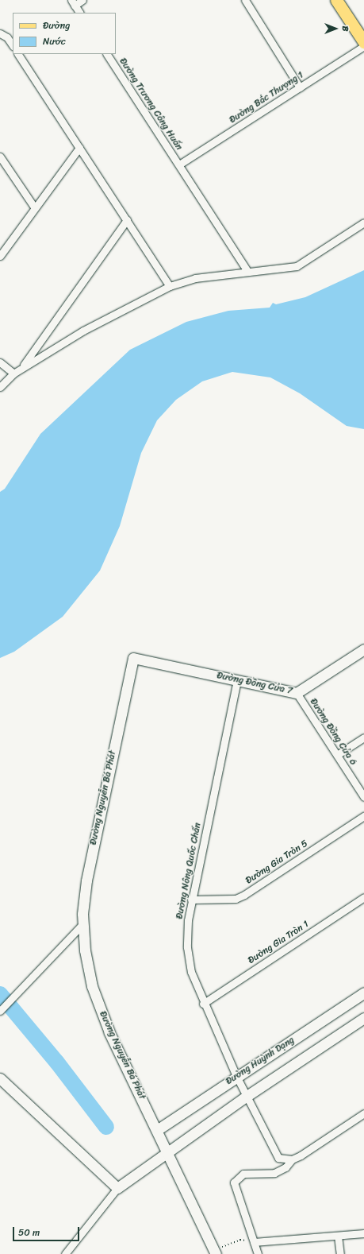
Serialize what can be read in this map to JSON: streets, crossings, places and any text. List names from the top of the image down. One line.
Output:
{"streets":{"street":["Đường Bắc Thượng 1","Đường Trương Công Huấn","Đường Đồng Cửa 7","Đường Đồng Cửa 6","Đường Nguyễn Bá Phát","Đường Gia Tròn 5","Đường Nông Quốc Chấn","Đường Gia Tròn 1","Đường Huỳnh Dạng"]},"crossings":[["Đường Bắc Thượng 1","Đường Trương Công Huấn"],["Đường Đồng Cửa 7","Đường Đồng Cửa 6"],["Đường Đồng Cửa 7","Đường Nguyễn Bá Phát"],["Đường Đồng Cửa 7","Đường Nông Quốc Chấn"],["Đường Nguyễn Bá Phát","Đường Huỳnh Dạng"],["Đường Gia Tròn 5","Đường Nông Quốc Chấn"],["Đường Nông Quốc Chấn","Đường Gia Tròn 1"],["Đường Nông Quốc Chấn","Đường Huỳnh Dạng"]],"legend":["Đường","Nước"],"scale_bar":"50 m","north":"right"}
